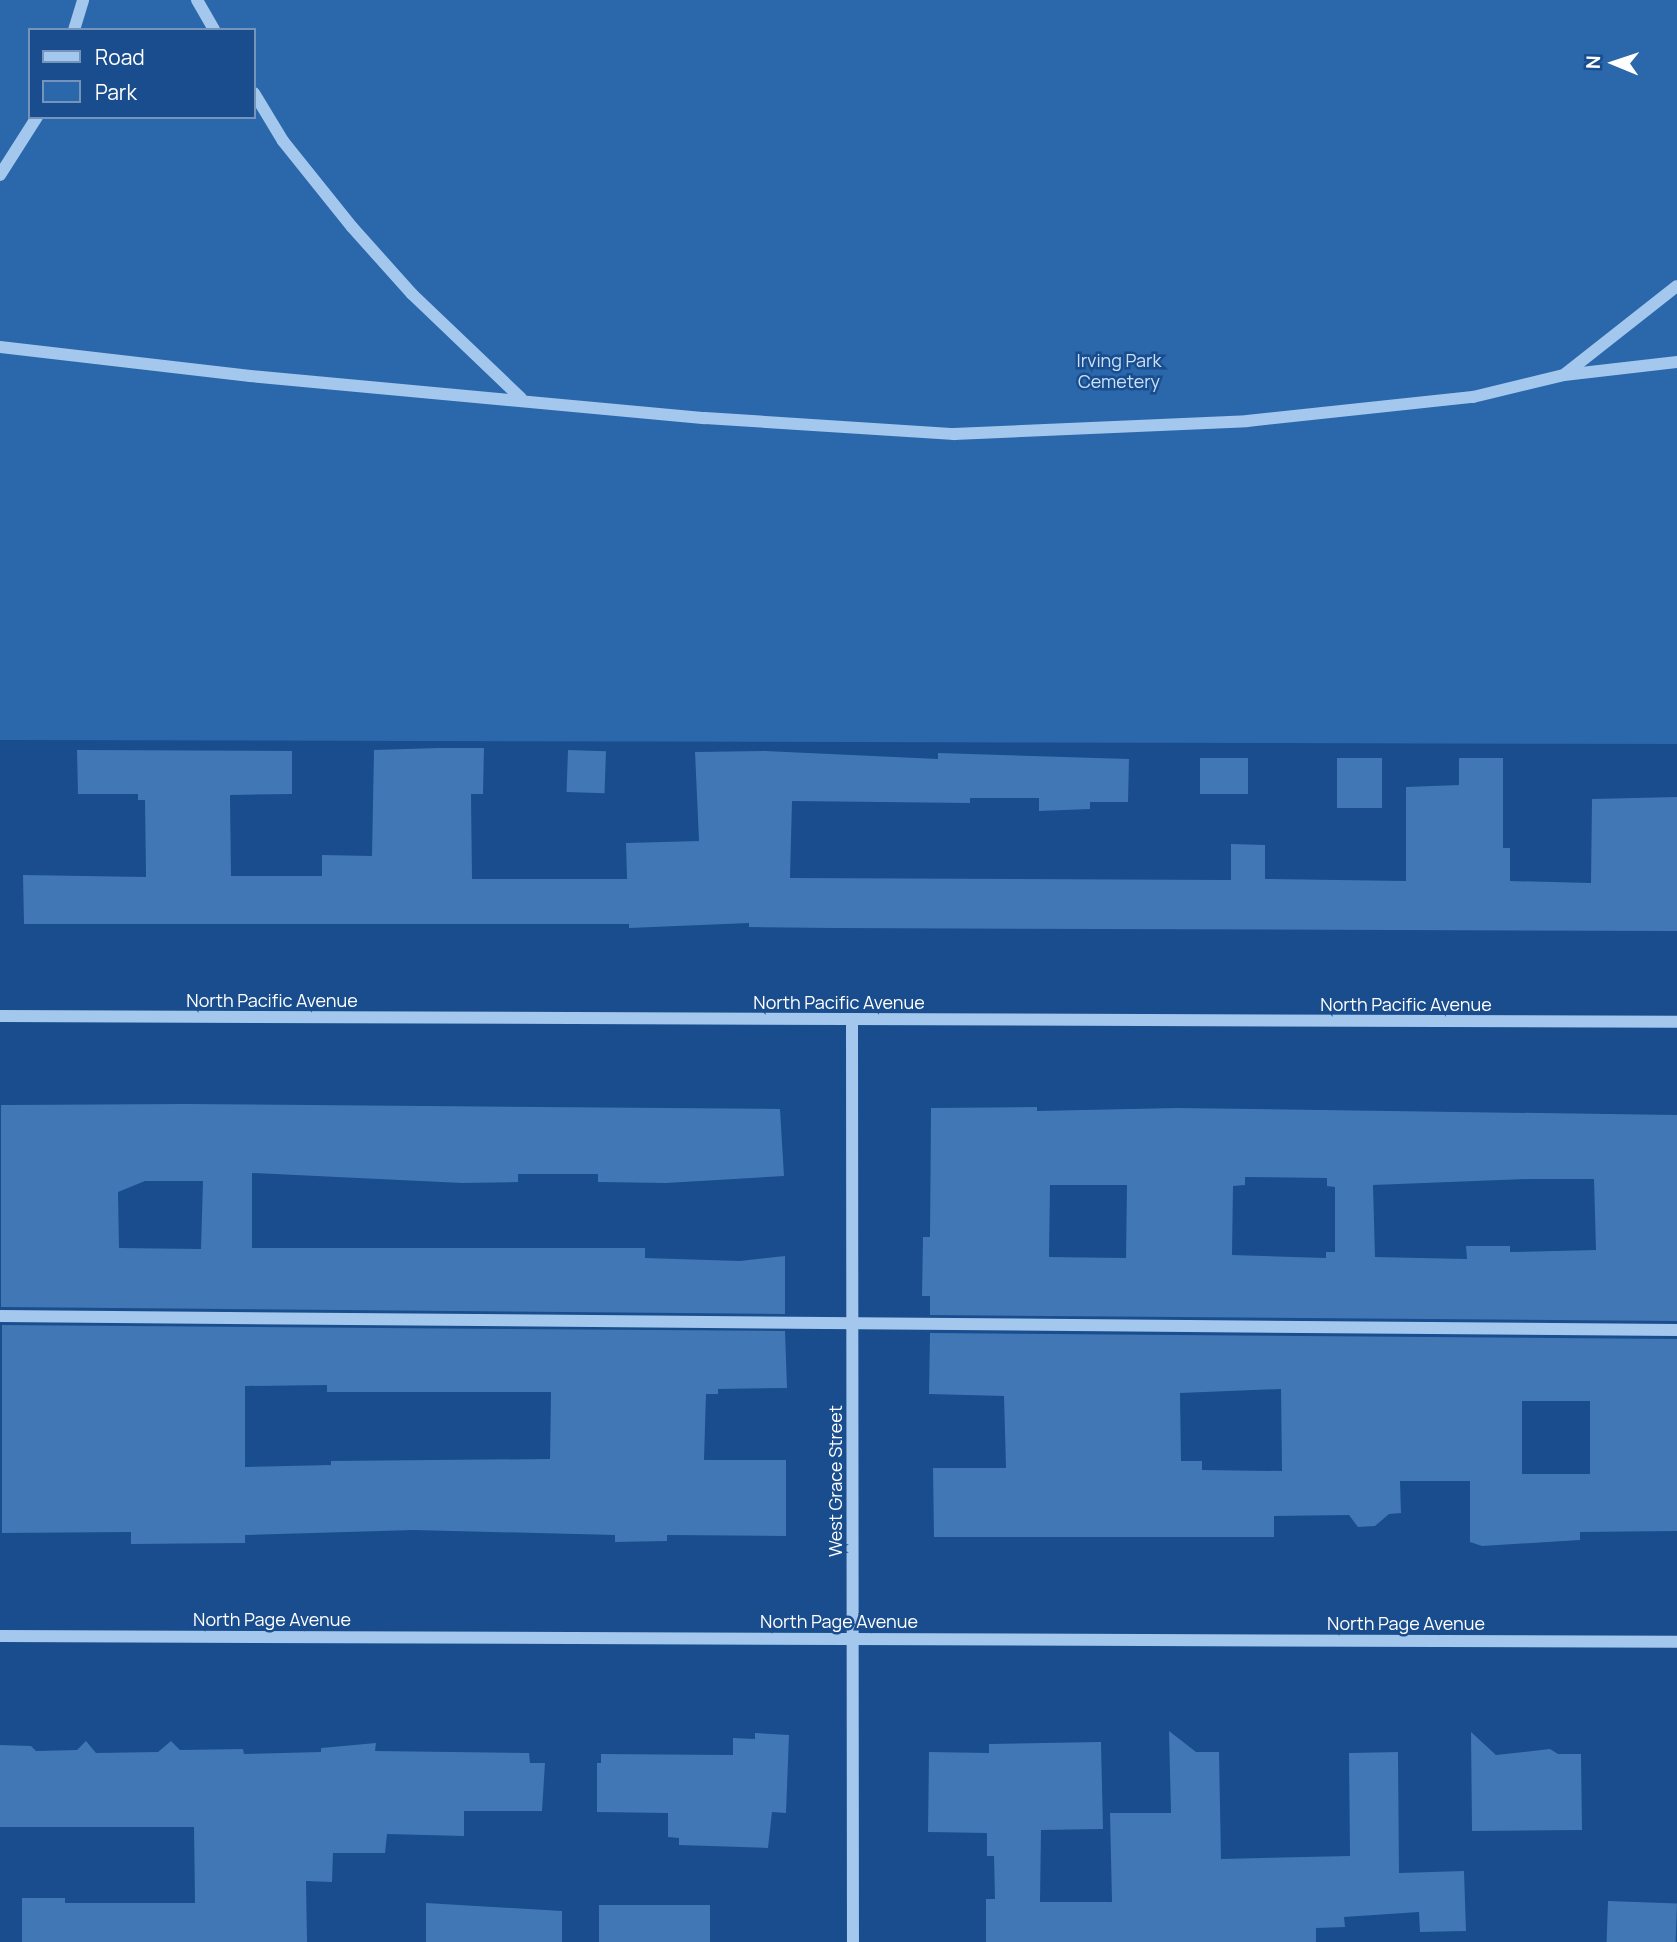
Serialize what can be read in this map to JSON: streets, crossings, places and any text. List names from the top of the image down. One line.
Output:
{"streets":{"street":["North Pacific Avenue","West Grace Street","North Page Avenue"]},"crossings":[["North Pacific Avenue","West Grace Street"],["West Grace Street","North Page Avenue"]],"parks":["Irving Park Cemetery"],"legend":["Road","Park"],"north":"left"}
